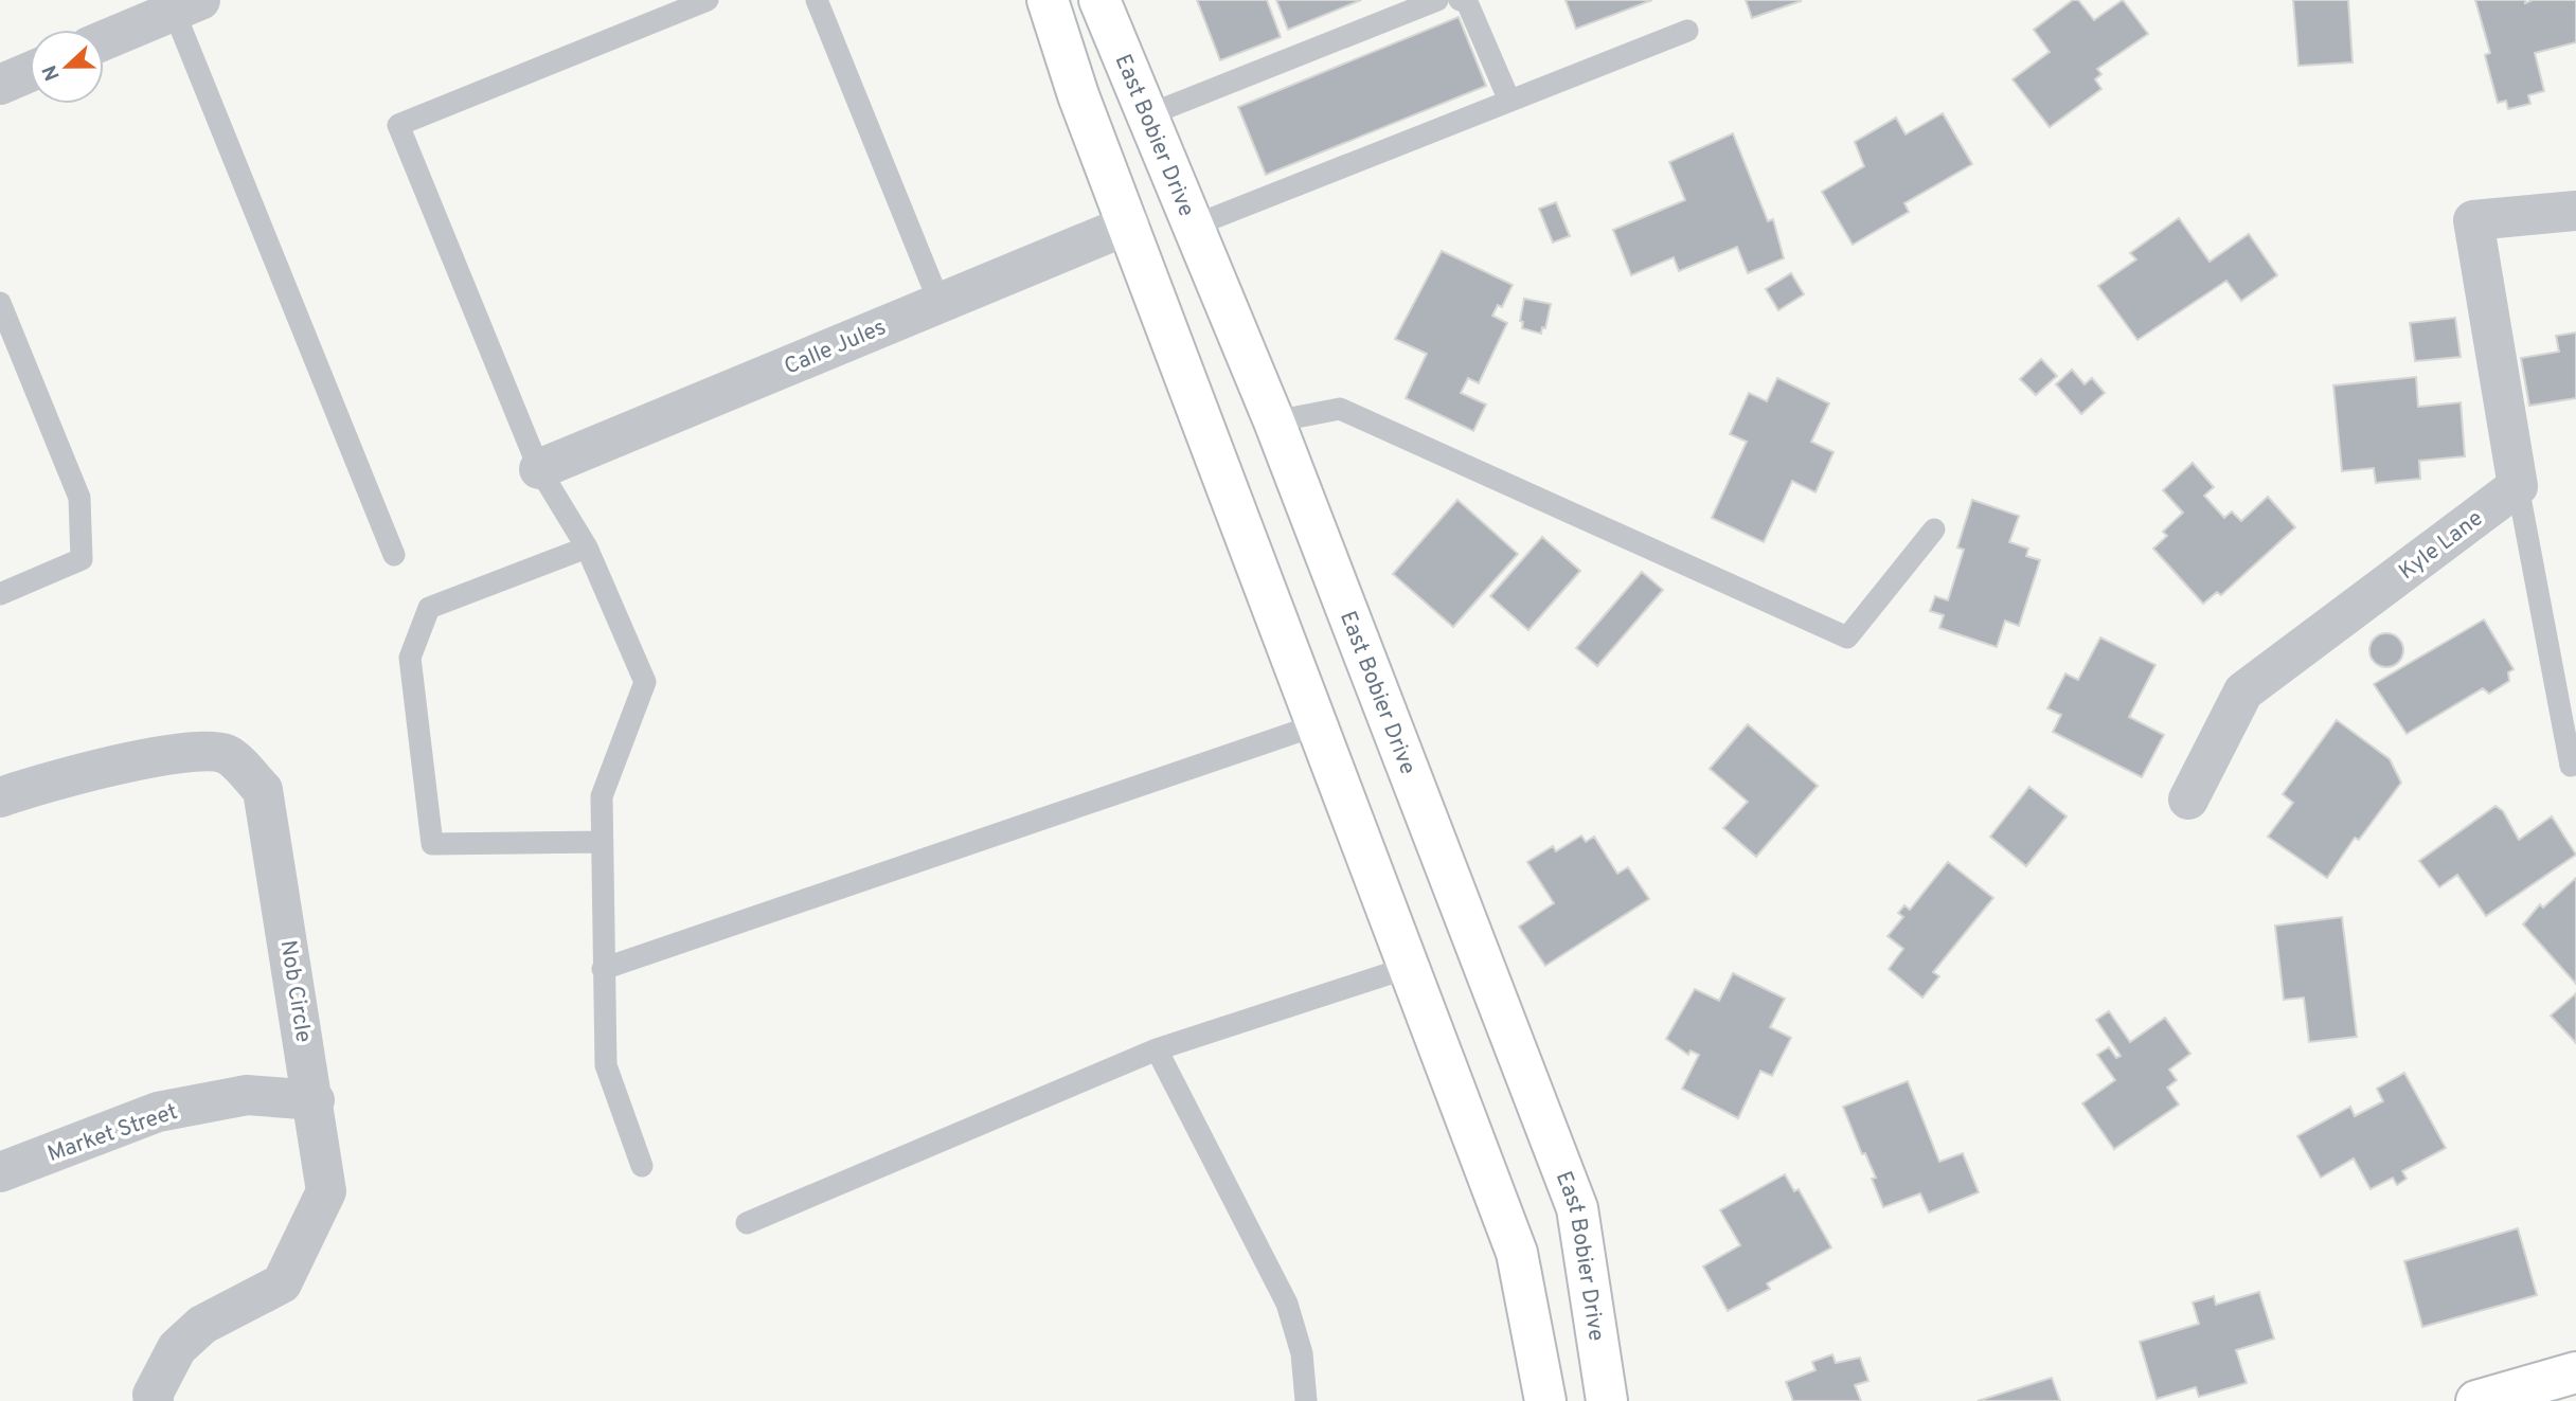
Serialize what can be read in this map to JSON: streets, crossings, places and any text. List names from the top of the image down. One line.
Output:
{"streets":{"main road":["East Bobier Drive"],"street":["Calle Jules","Kyle Lane","Nob Circle","Market Street"]},"crossings":[["Nob Circle","Market Street"]],"north":"left"}
